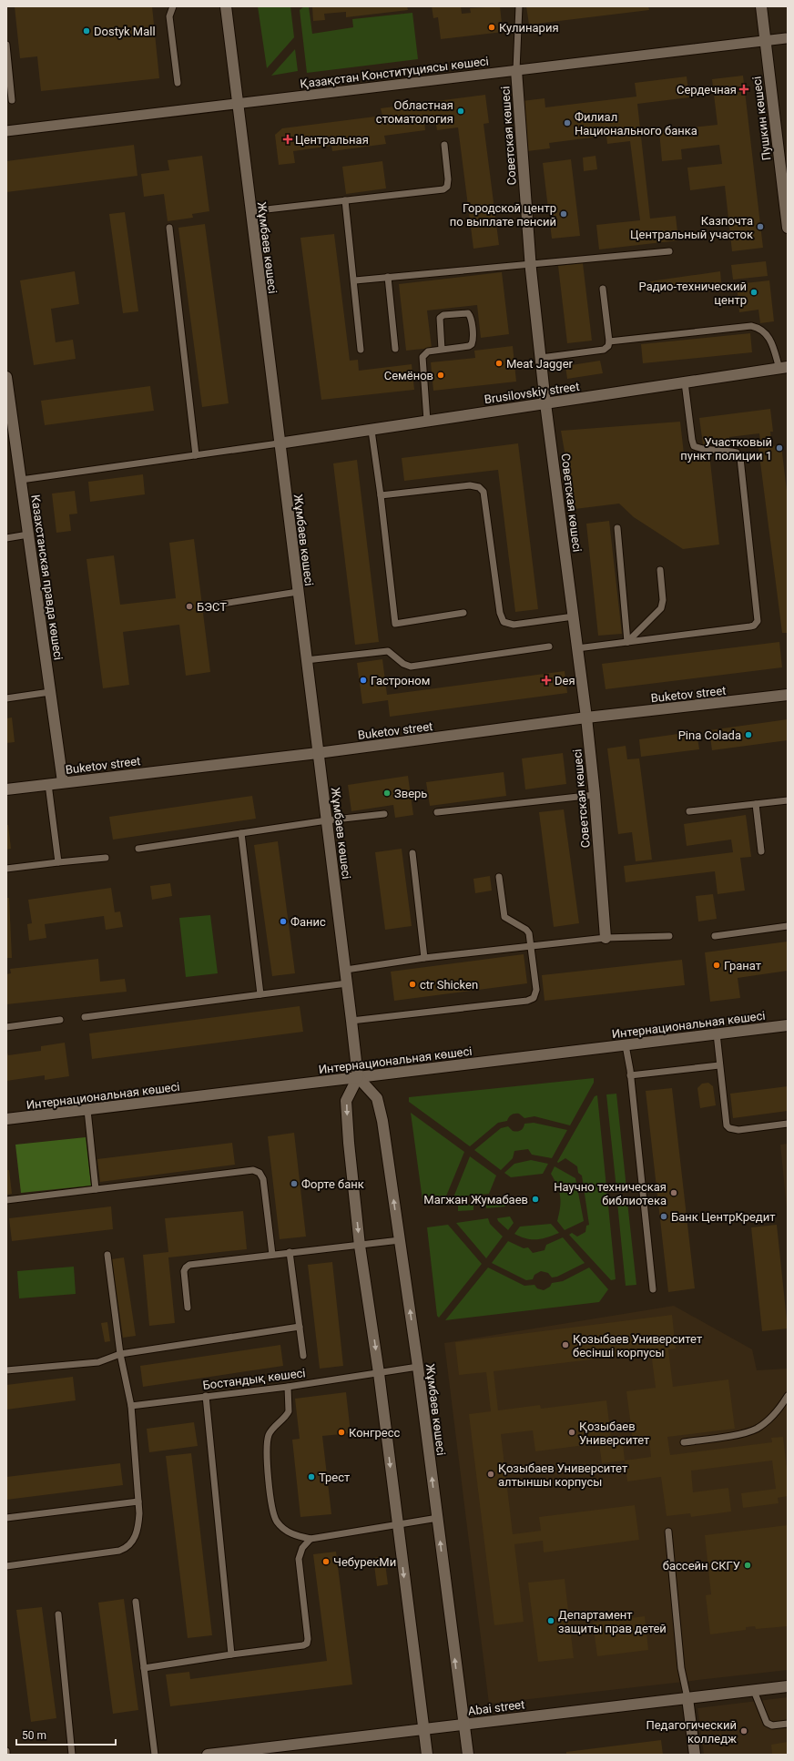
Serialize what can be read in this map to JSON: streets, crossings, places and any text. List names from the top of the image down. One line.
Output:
{"streets":{"street":["Қазақстан Конституциясы көшесі","Пушкин көшесі","Советская көшесі","Жұмбаев көшесі","Brusilovskiy street","Казахстанская правда көшесі","Buketov street","Интернациональная көшесі","Abai street"],"lane":["Бостандық көшесі"]},"crossings":[["Қазақстан Конституциясы көшесі","Пушкин көшесі"],["Қазақстан Конституциясы көшесі","Советская көшесі"],["Қазақстан Конституциясы көшесі","Жұмбаев көшесі"],["Советская көшесі","Brusilovskiy street"],["Советская көшесі","Buketov street"],["Жұмбаев көшесі","Brusilovskiy street"],["Жұмбаев көшесі","Buketov street"],["Жұмбаев көшесі","Интернациональная көшесі"],["Жұмбаев көшесі","Бостандық көшесі"],["Жұмбаев көшесі","Abai street"],["Казахстанская правда көшесі","Buketov street"]],"places":{"other":["Кулинария","Dostyk Mall","Областная стоматология","Филиал Национального банка","Городской центр по выплате пенсий","Казпочта Центральный участок","Радио-технический центр","Meat Jagger","Семёнов","Участковый пункт полиции 1","БЭСТ","Гастроном","Pina Colada","Зверь","Фанис","Гранат","ctr Shicken","Форте банк","Научно техническая библиотека","Магжан Жумабаев","Банк ЦентрКредит","Қозыбаев Университет бесінші корпусы","Конгресс","Қозыбаев Университет","Қозыбаев Университет алтыншы корпусы","Трест","ЧебурекМи","бассейн СКГУ","Департамент защиты прав детей","Педагогический колледж"],"health":["Сердечная","Центральная","Deя"]},"scale_bar":"50 m"}
